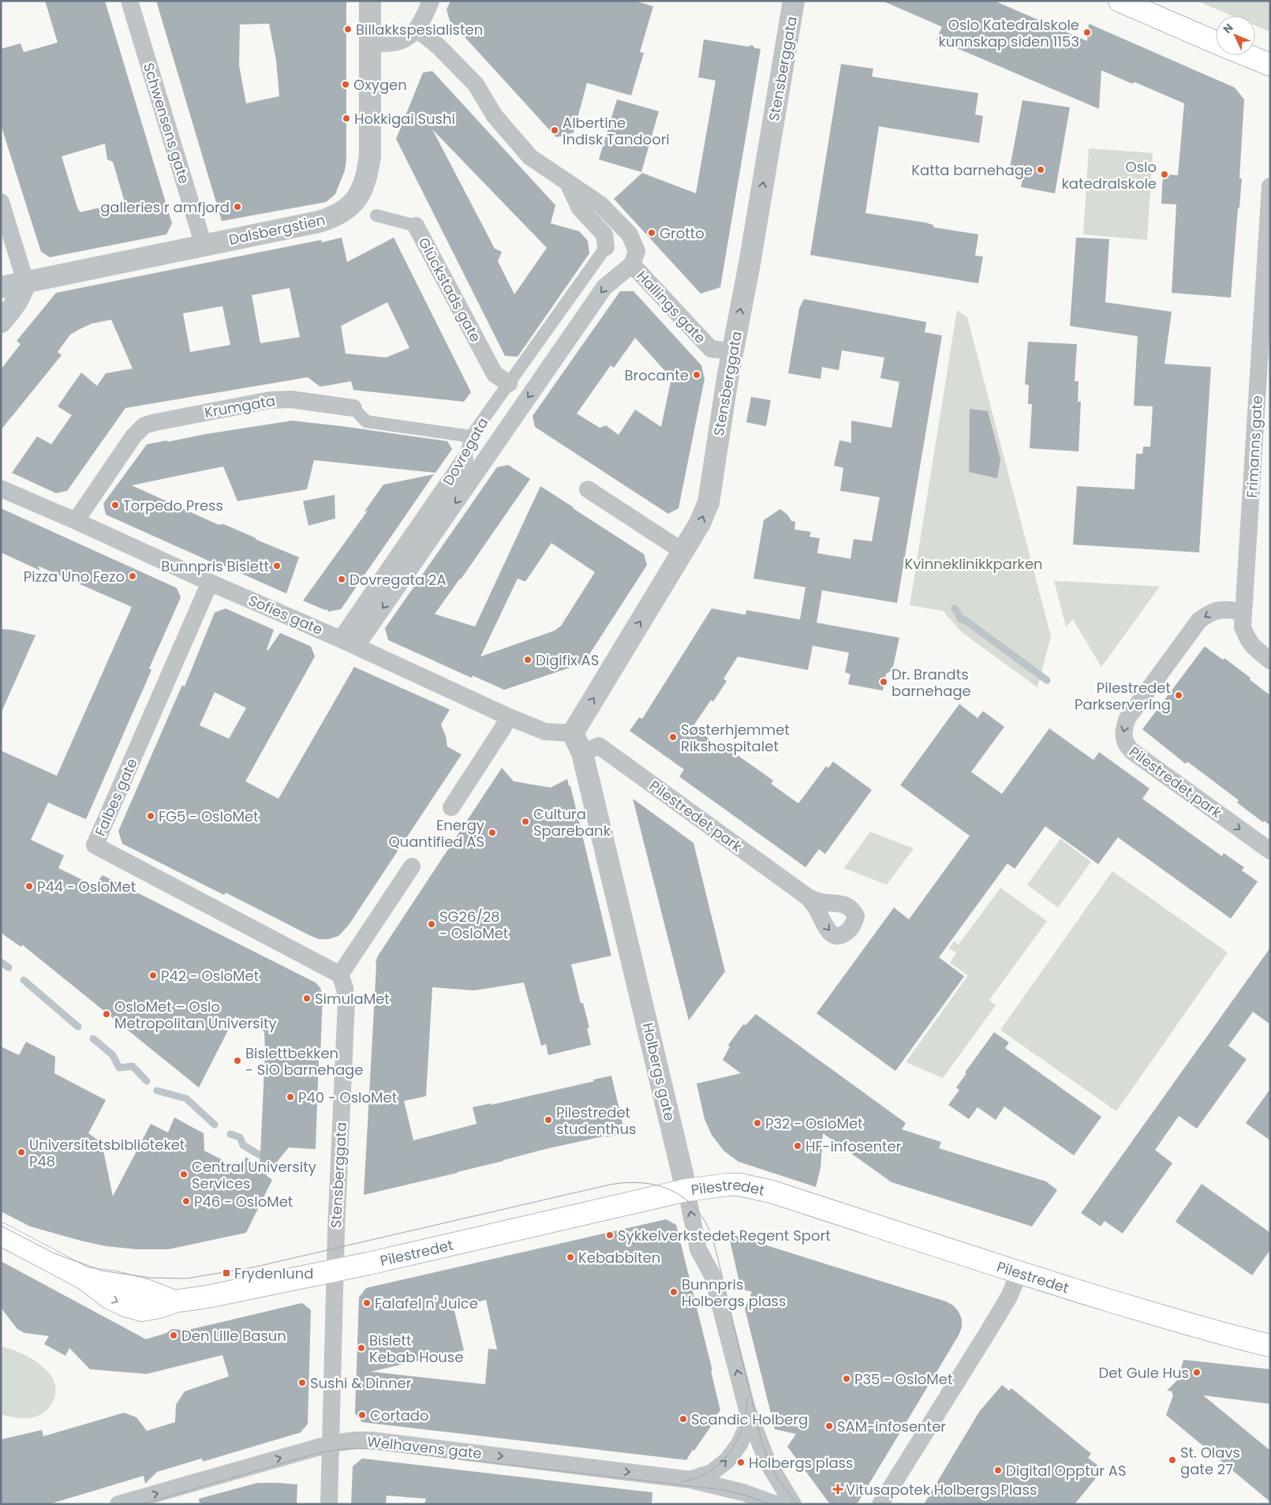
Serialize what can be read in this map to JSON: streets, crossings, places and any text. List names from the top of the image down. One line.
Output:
{"streets":{"main road":["Pilestredet"],"street":["Stensberggata","Schwensens gate","Dalsbergstien","Glückstads gate","Hallings gate","Krumgata","Frimanns gate","Dovregata","Sofies gate","Pilestredet park","Falbes gate","Holbergs gate","Welhavens gate"]},"crossings":[["Stensberggata","Hallings gate"],["Stensberggata","Sofies gate"],["Stensberggata","Falbes gate"],["Stensberggata","Holbergs gate"],["Stensberggata","Pilestredet"],["Stensberggata","Welhavens gate"],["Schwensens gate","Dalsbergstien"],["Glückstads gate","Dovregata"],["Hallings gate","Dovregata"],["Krumgata","Dovregata"],["Krumgata","Sofies gate"],["Frimanns gate","Pilestredet park"],["Dovregata","Sofies gate"],["Sofies gate","Falbes gate"],["Sofies gate","Holbergs gate"],["Pilestredet park","Holbergs gate"],["Holbergs gate","Pilestredet"]],"one_way":["Stensberggata","Welhavens gate"],"parks":["Kvinneklinikkparken"],"places":{"other":["Billakkspesialisten","Oslo Katedralskole kunnskap siden 1153","Oxygen","Hokkigai Sushi","Albertine Indisk Tandoori","Katta barnehage","Oslo katedralskole","galleries r amfjord","Grotto","Brocante","Torpedo Press","Bunnpris Bislett","Pizza Uno Fezo","Dovregata 2A","Digifix AS","Dr. Brandts barnehage","Pilestredet Parkservering","Søsterhjemmet Rikshospitalet","FG5 - OsloMet","Cultura Sparebank","Energy Quantified AS","P44 - OsloMet","SG26/28 - OsloMet","P42 - OsloMet","SimulaMet","OsloMet – Oslo Metropolitan University","Bislettbekken - SiO barnehage","P40 - OsloMet","Pilestredet studenthus","P32 - OsloMet","HF-infosenter","Universitetsbiblioteket P48","Central University Services","P46 - OsloMet","Sykkelverkstedet Regent Sport","Kebabbiten","Bunnpris Holbergs plass","Falafel n' Juice","Den Lille Basun","Bislett Kebab House","Det Gule Hus","P35 - OsloMet","Sushi & Dinner","Cortado","Scandic Holberg","SAM-infosenter","St. Olavs gate 27","Holbergs plass","Digital Opptur AS"],"transit":["Frydenlund"],"health":["Vitusapotek Holbergs Plass"]},"north":"top left"}
